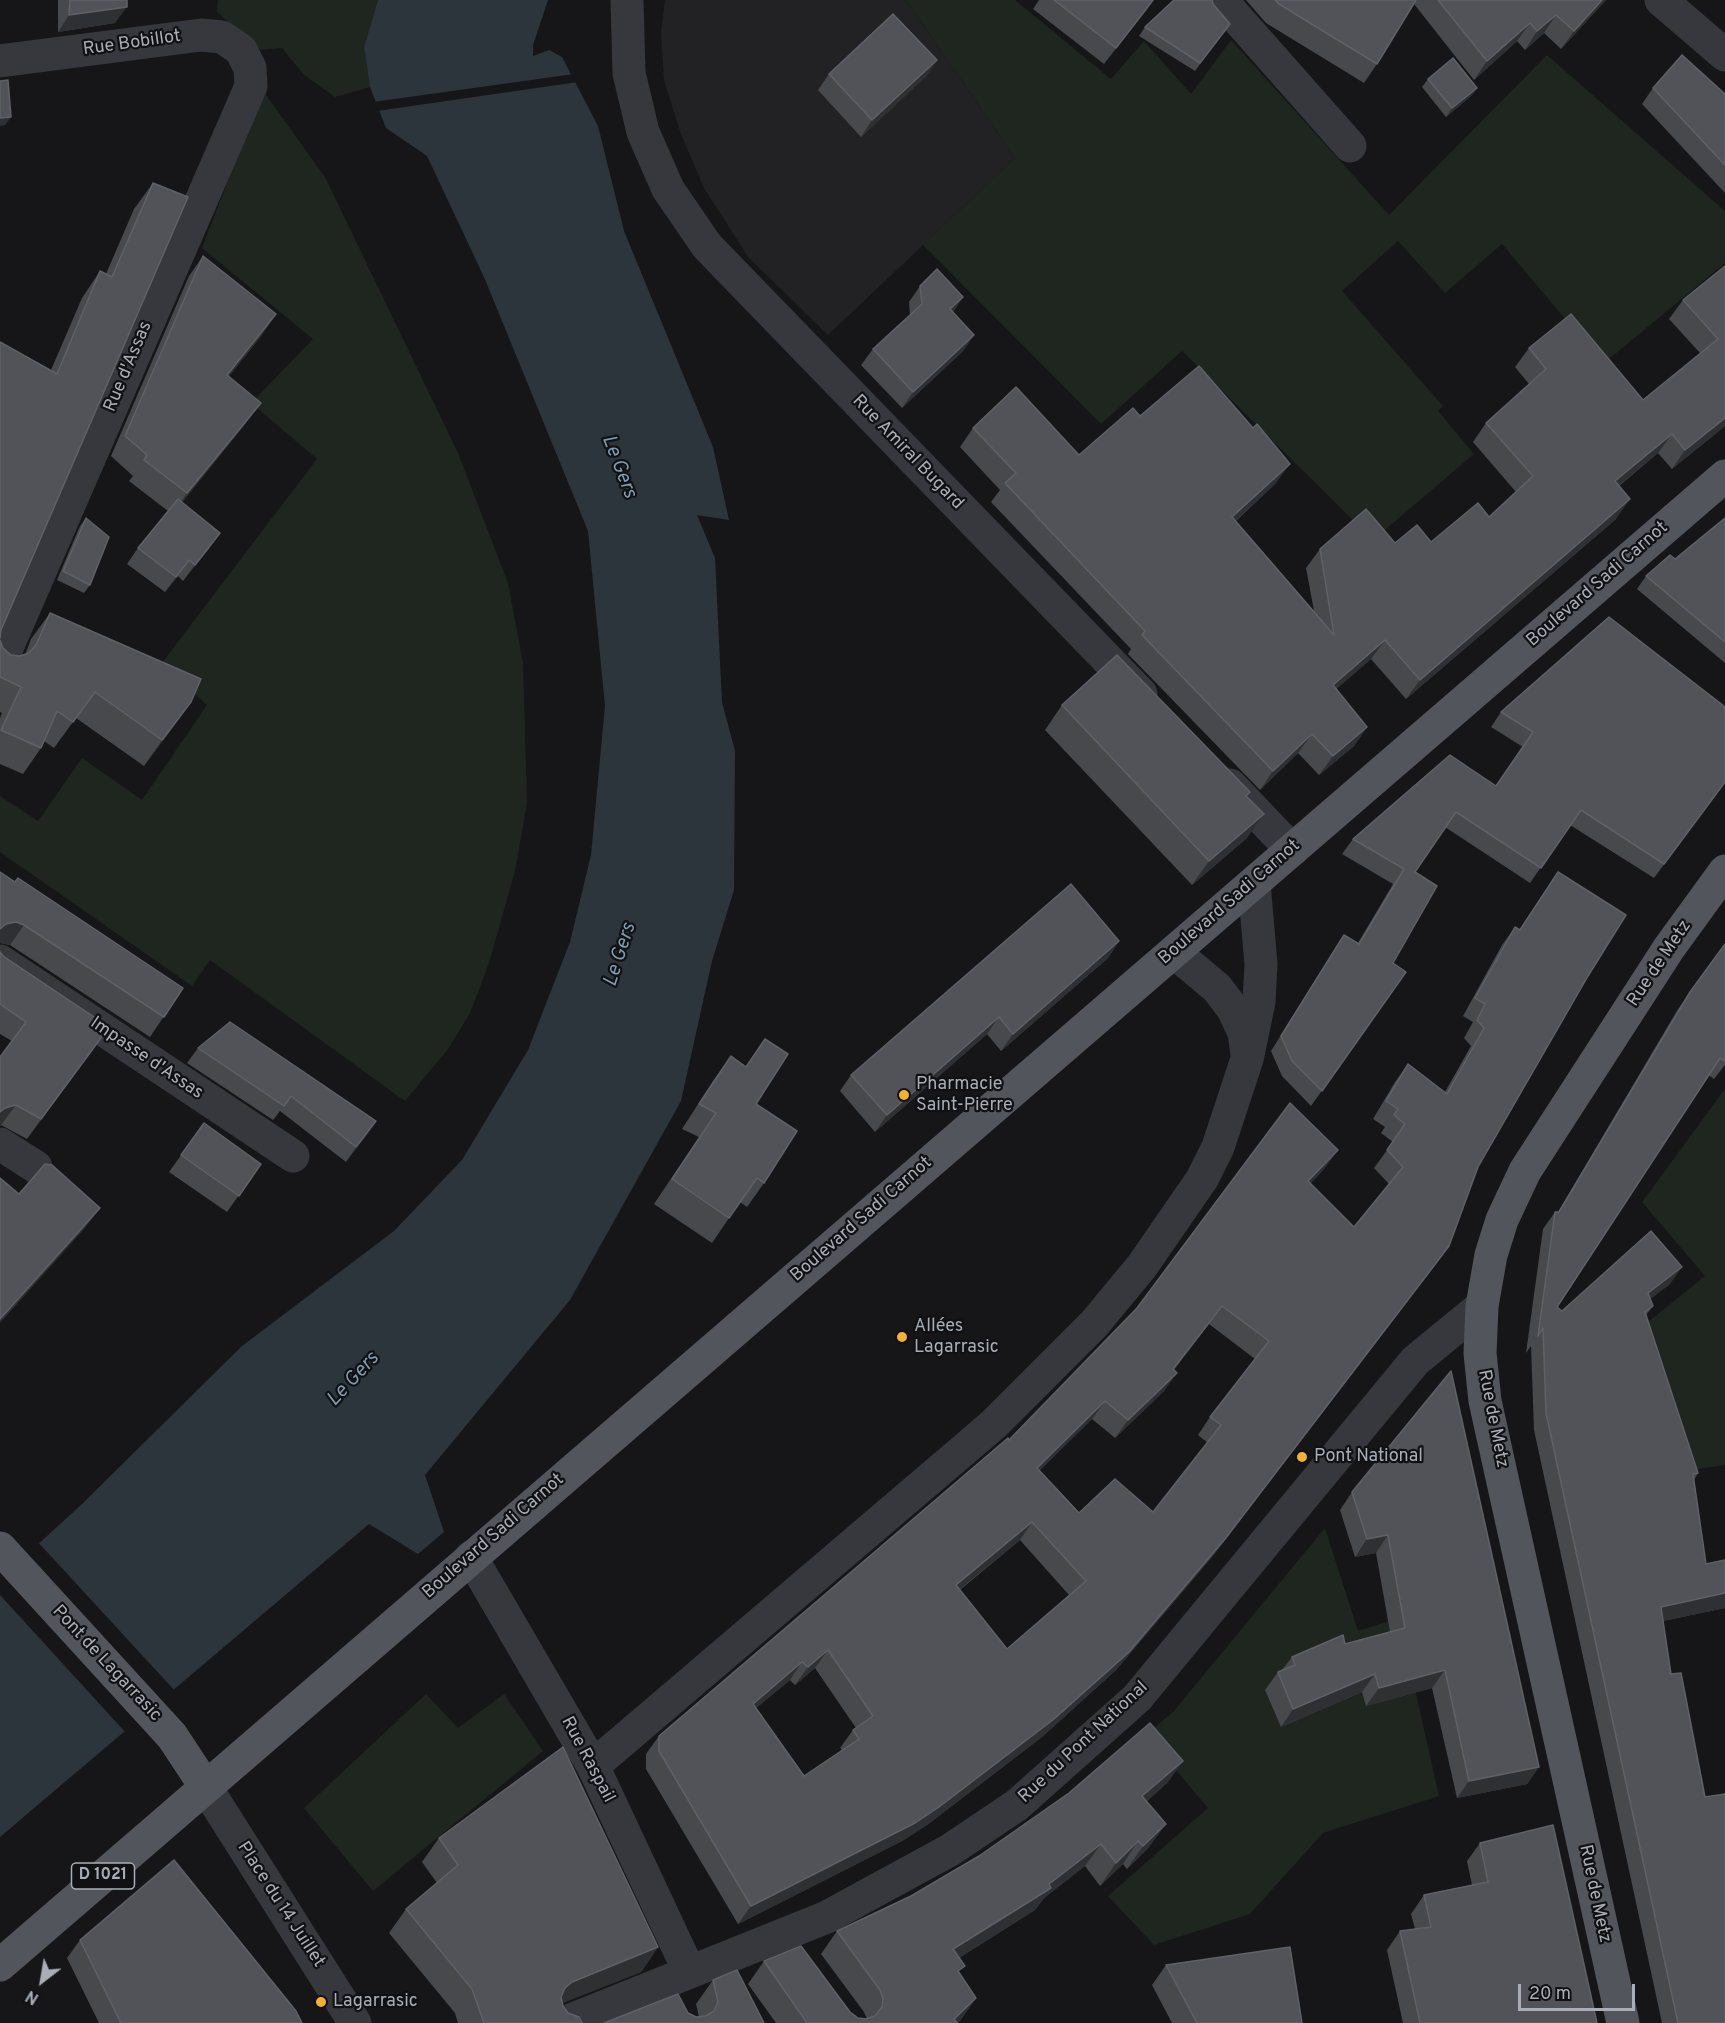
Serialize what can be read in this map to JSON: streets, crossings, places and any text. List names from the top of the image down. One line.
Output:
{"streets":{"main road":["Boulevard Sadi Carnot","Rue de Metz","Pont de Lagarrasic","D 1021"],"street":["Rue Bobillot","Rue d'Assas","Rue Amiral Bugard","Impasse d'Assas","Rue du Pont National","Rue Raspail","Place du 14 Juillet"]},"crossings":[["Rue Bobillot","Rue d'Assas"],["Boulevard Sadi Carnot","Pont de Lagarrasic"],["Boulevard Sadi Carnot","Rue Raspail"],["Boulevard Sadi Carnot","Place du 14 Juillet"],["Rue de Metz","Rue du Pont National"],["Pont de Lagarrasic","Place du 14 Juillet"],["Rue du Pont National","Rue Raspail"]],"water":["Le Gers"],"places":["Pharmacie Saint-Pierre","Allées Lagarrasic","Pont National","Lagarrasic"],"scale_bar":"20 m","north":"bottom left"}
